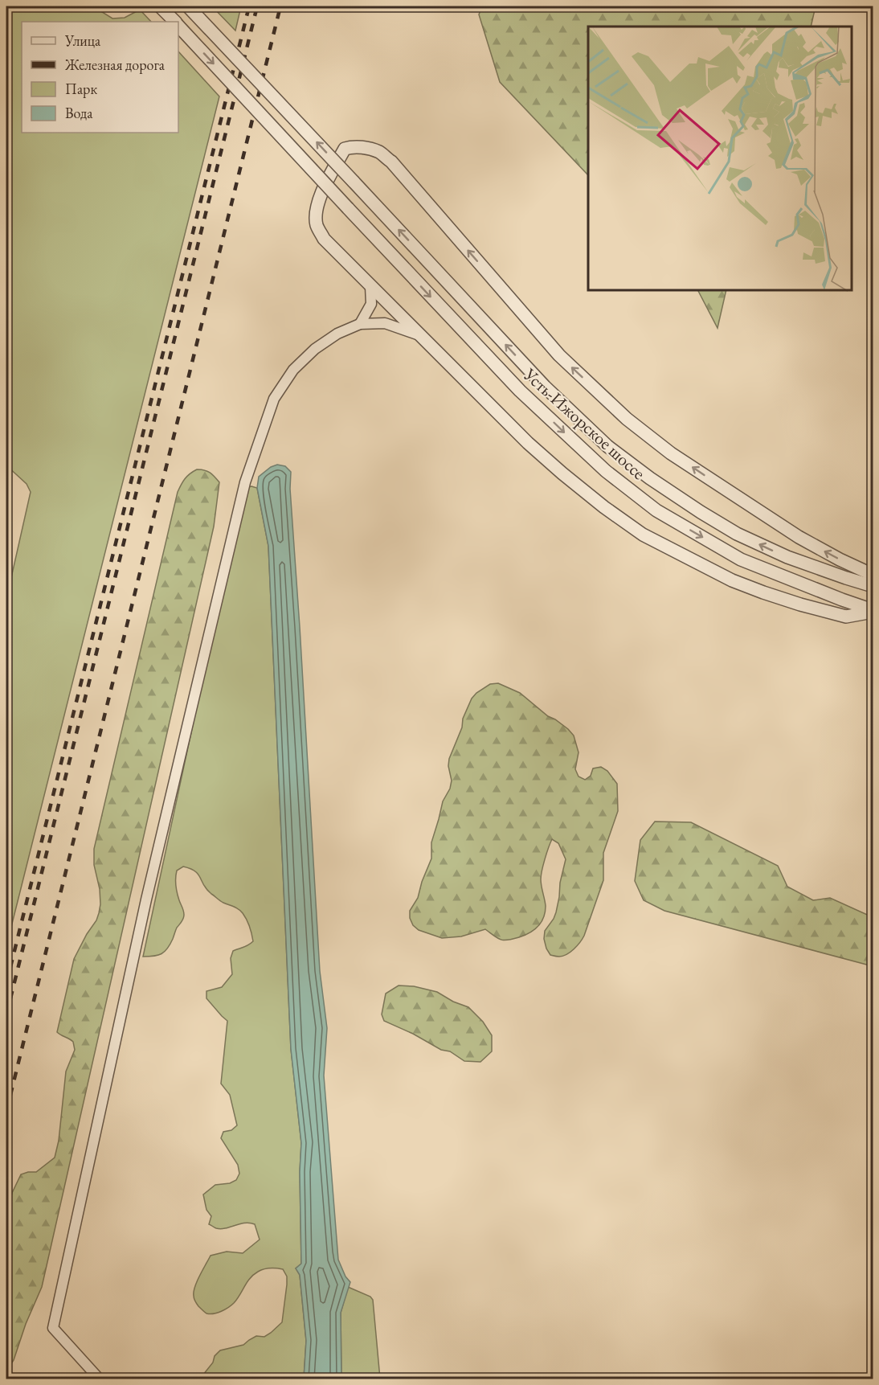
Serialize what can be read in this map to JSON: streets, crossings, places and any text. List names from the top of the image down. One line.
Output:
{"streets":{"street":["Усть-Ижорское шоссе"]},"legend":["Улица","Железная дорога","Парк","Вода"]}
